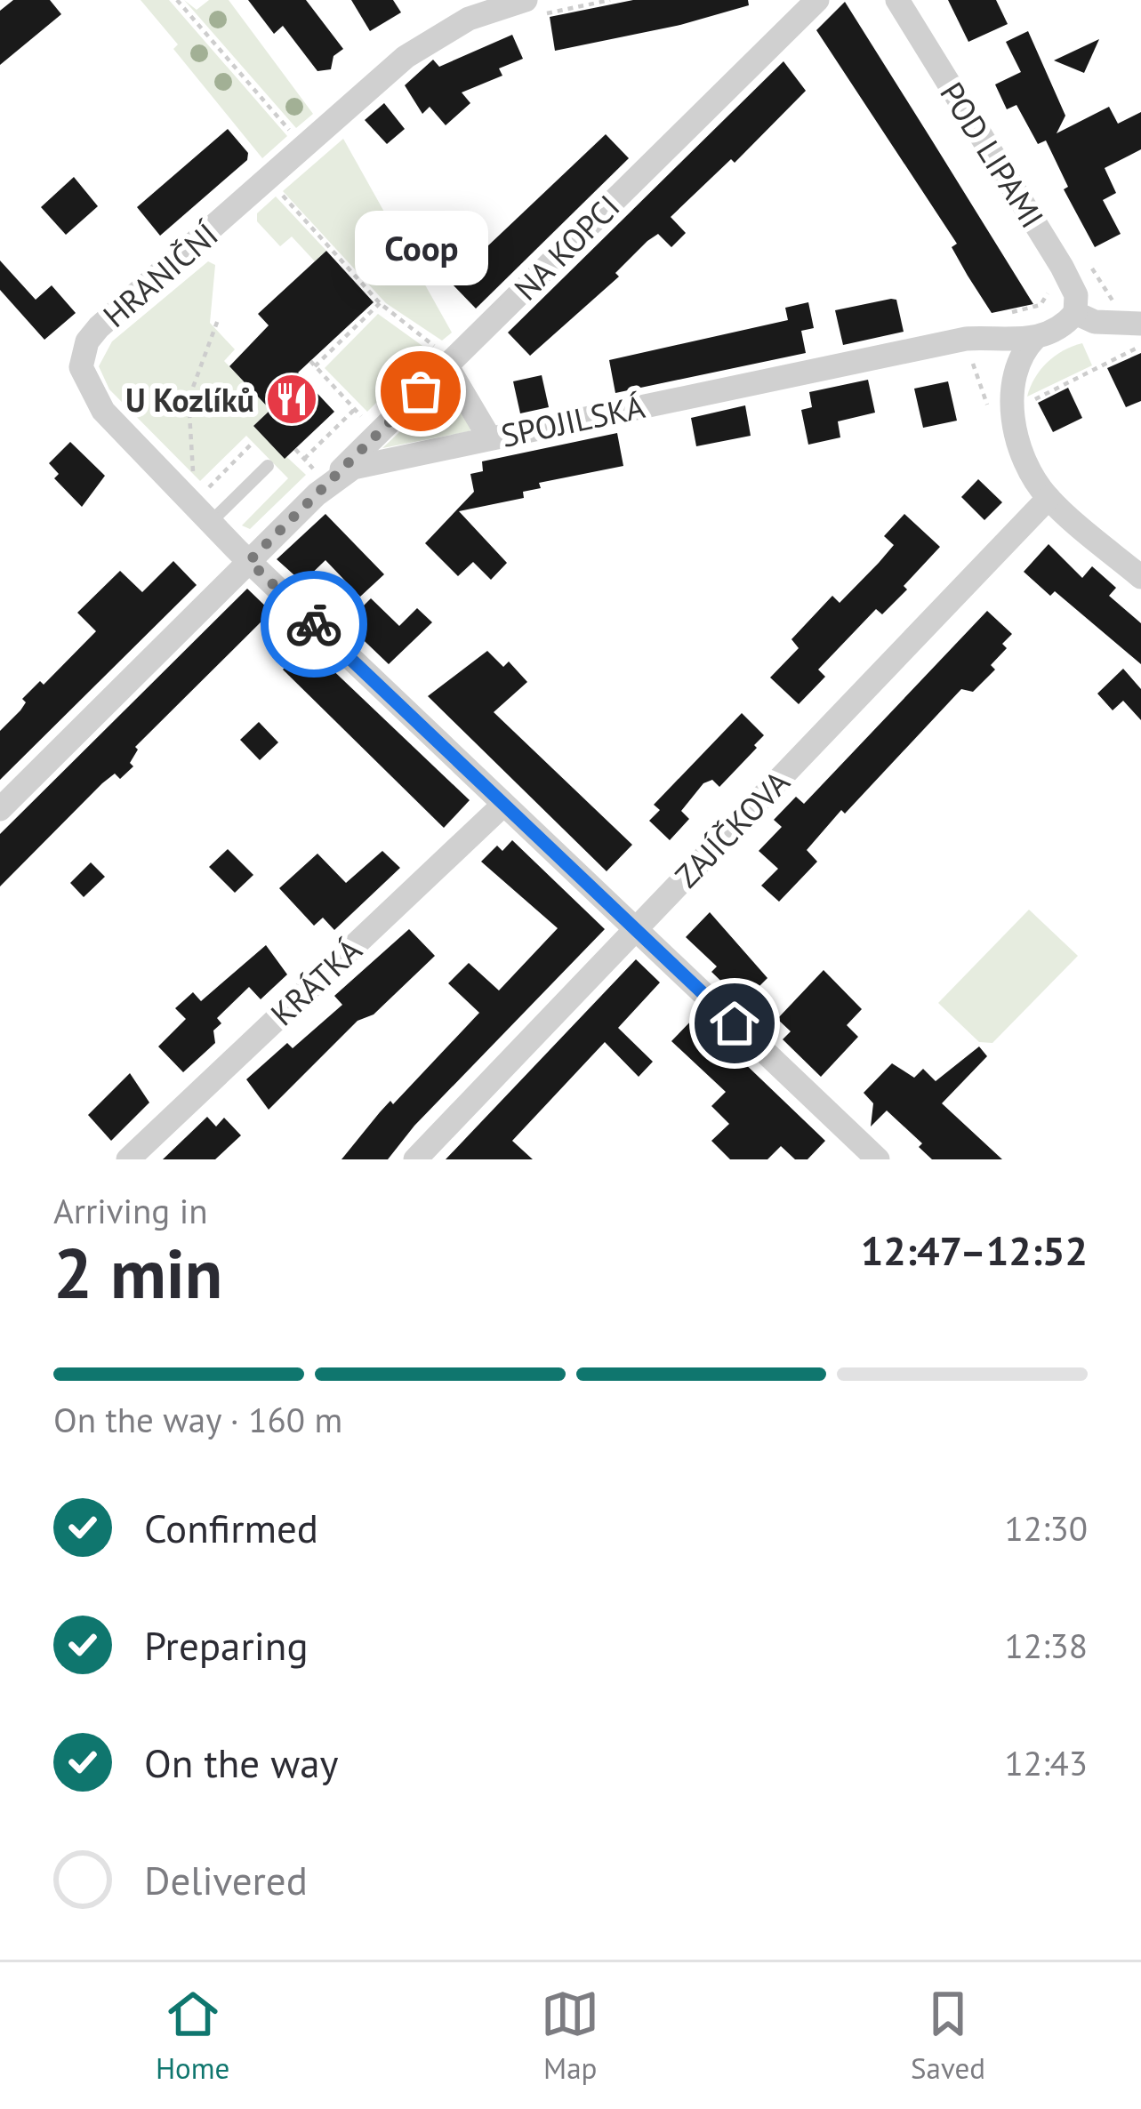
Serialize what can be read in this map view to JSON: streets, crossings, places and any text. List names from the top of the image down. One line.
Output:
{"streets":{"street":["POD LIPAMI","NA KOPCI","HRANIČNÍ","SPOJILSKÁ","ZAJÍČKOVA","KRÁTKÁ"]},"crossings":[["NA KOPCI","SPOJILSKÁ"],["HRANIČNÍ","SPOJILSKÁ"],["HRANIČNÍ","ZAJÍČKOVA"],["HRANIČNÍ","KRÁTKÁ"]],"places":{"other":["Coop"],"restaurant":["U Kozlíků"]},"page":{"bubble":"Coop","heading":["2 min","Arriving in","12:47–12:52"],"bar":"On the way · 160 m","list":[["Confirmed","12:30"],["Preparing","12:38"],["On the way","12:43"],"Delivered"],"tabs":["Home","Map","Saved"]}}
